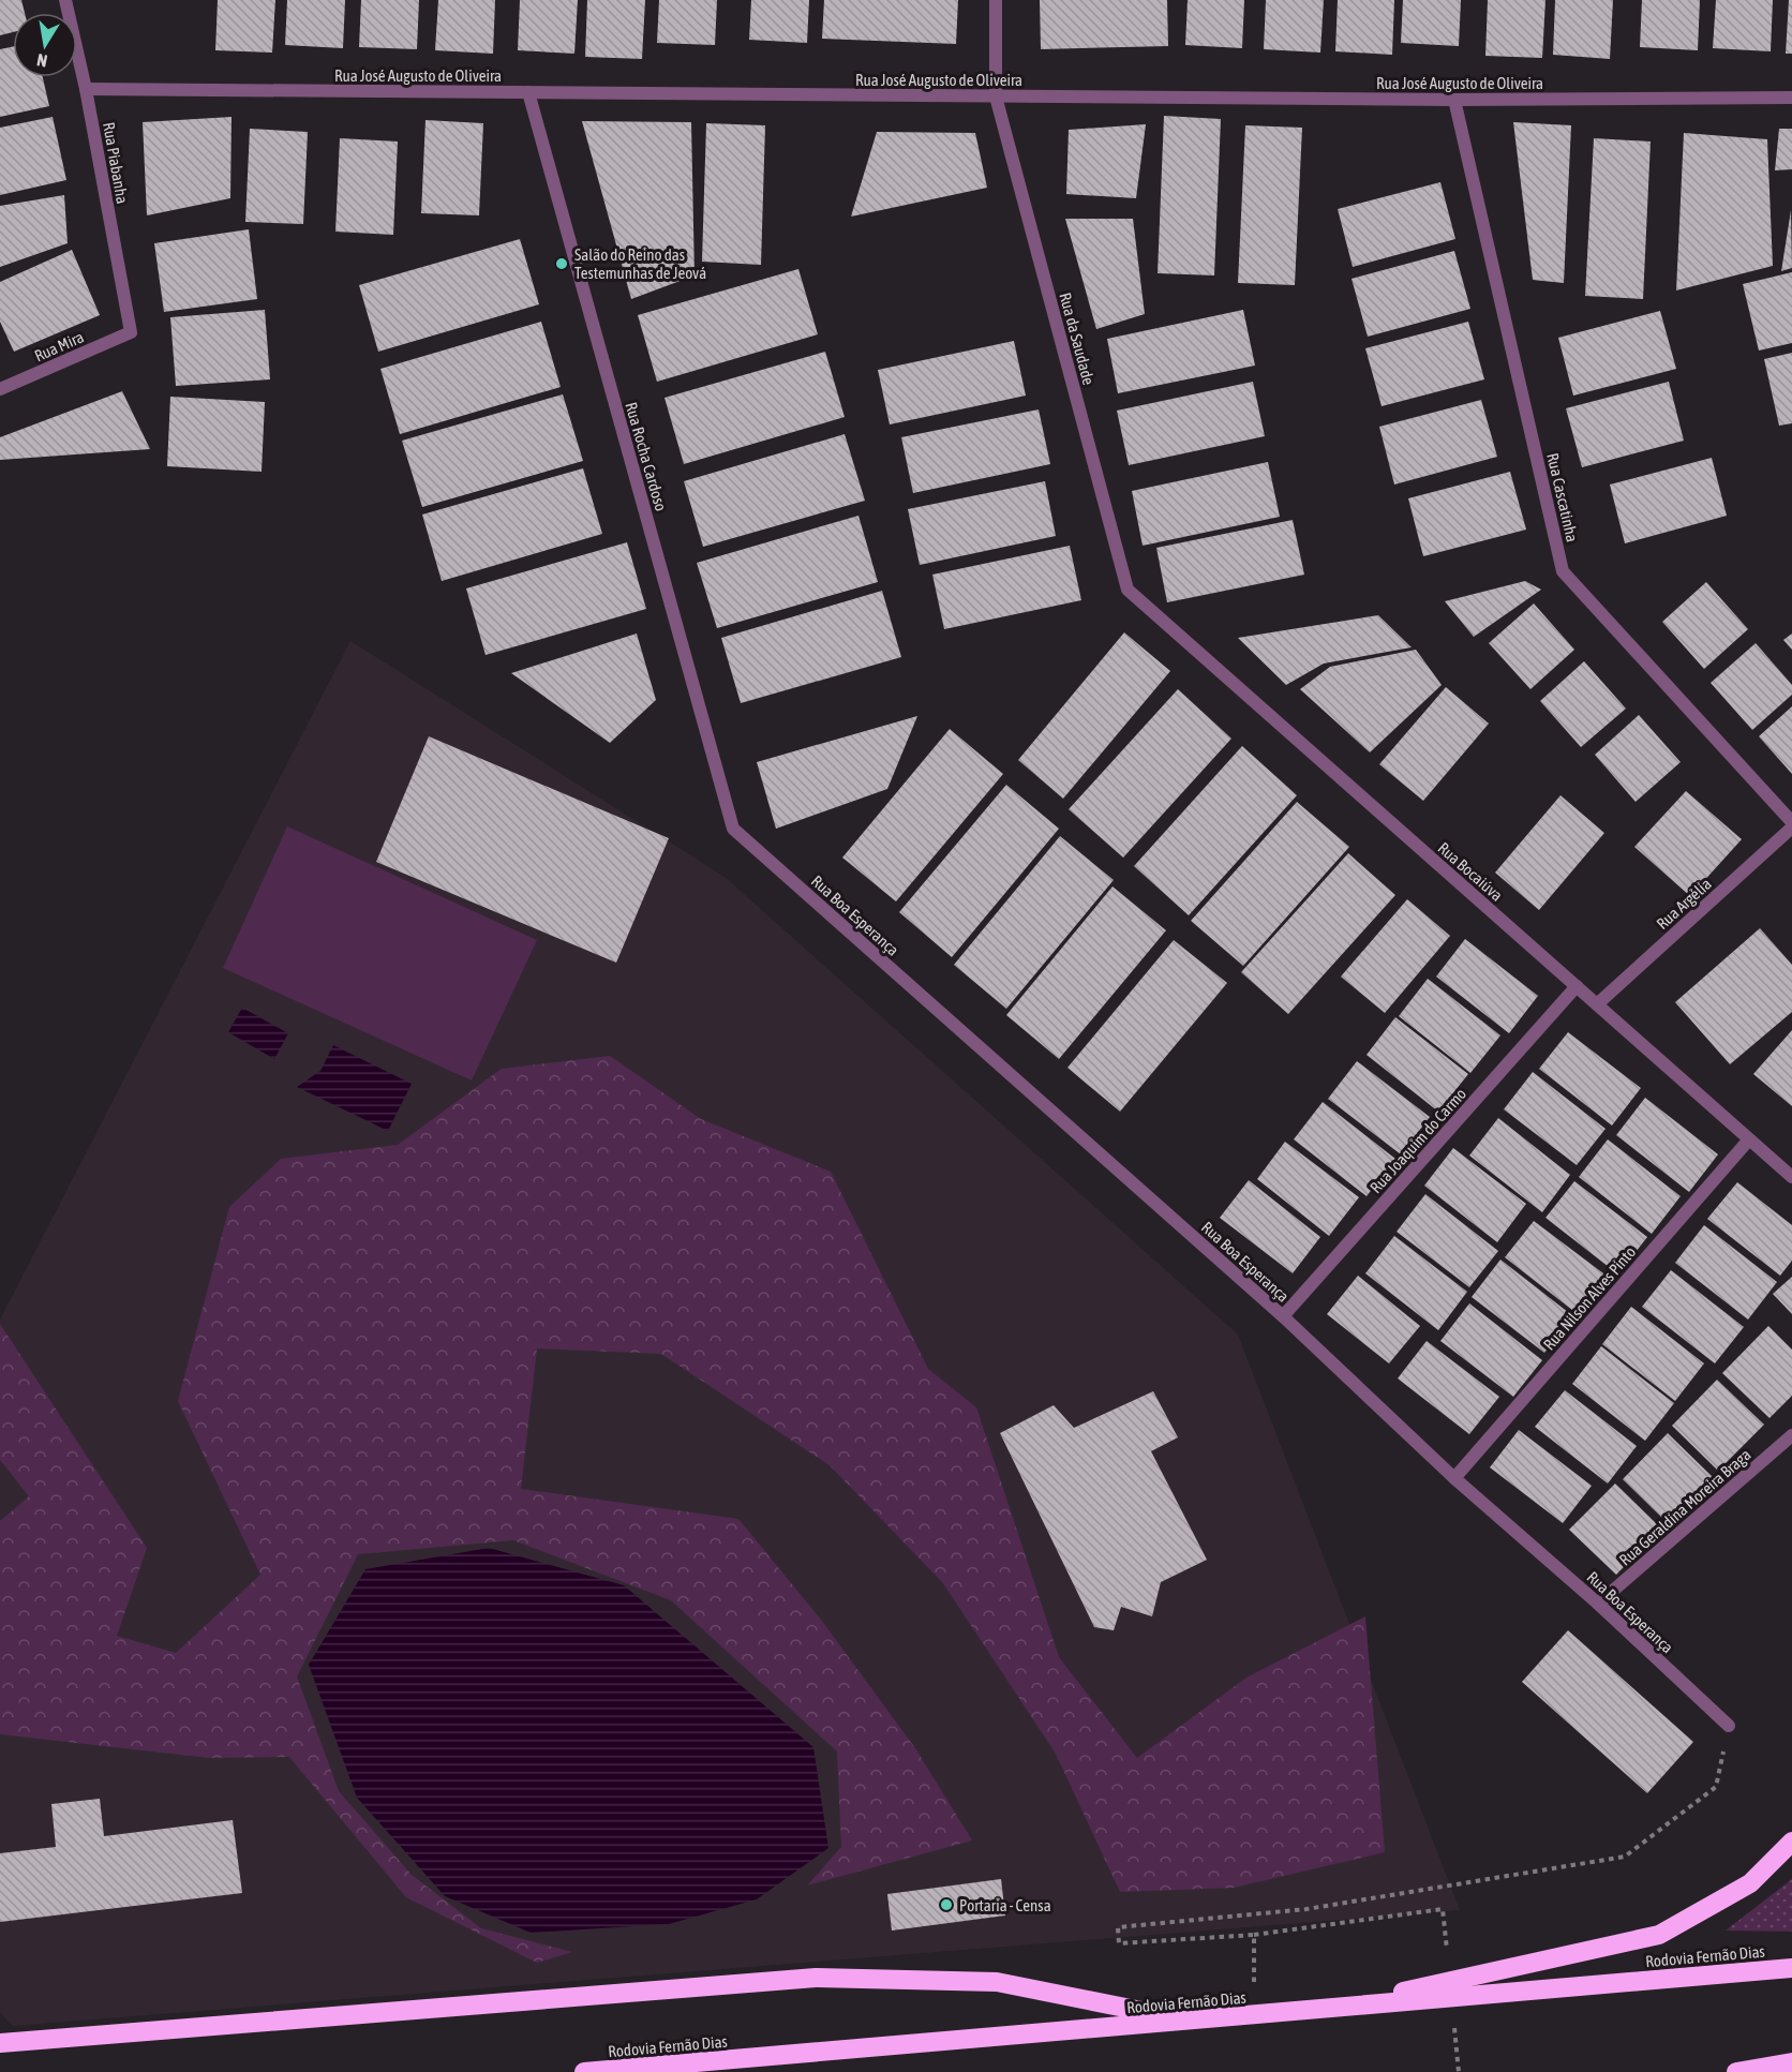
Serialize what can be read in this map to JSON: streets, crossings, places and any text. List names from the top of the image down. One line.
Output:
{"streets":{"highway":["Rodovia Fernão Dias"],"street":["Rua José Augusto de Oliveira","Rua Piabanha","Rua da Saudade","Rua Mira","Rua Rocha Cardoso","Rua Cascatinha","Rua Bocaiúva","Rua Argélia","Rua Boa Esperança","Rua Joaquim do Carmo","Rua Nilson Alves Pinto","Rua Geraldina Moreira Braga"]},"crossings":[["Rua José Augusto de Oliveira","Rua Piabanha"],["Rua José Augusto de Oliveira","Rua da Saudade"],["Rua José Augusto de Oliveira","Rua Rocha Cardoso"],["Rua José Augusto de Oliveira","Rua Cascatinha"],["Rua Piabanha","Rua Mira"],["Rua da Saudade","Rua Bocaiúva"],["Rua Rocha Cardoso","Rua Boa Esperança"],["Rua Cascatinha","Rua Argélia"],["Rua Bocaiúva","Rua Argélia"],["Rua Bocaiúva","Rua Joaquim do Carmo"],["Rua Bocaiúva","Rua Nilson Alves Pinto"],["Rua Boa Esperança","Rua Joaquim do Carmo"],["Rua Boa Esperança","Rua Nilson Alves Pinto"],["Rua Boa Esperança","Rua Geraldina Moreira Braga"]],"places":["Salão do Reino das Testemunhas de Jeová","Portaria - Censa"],"north":"bottom"}
